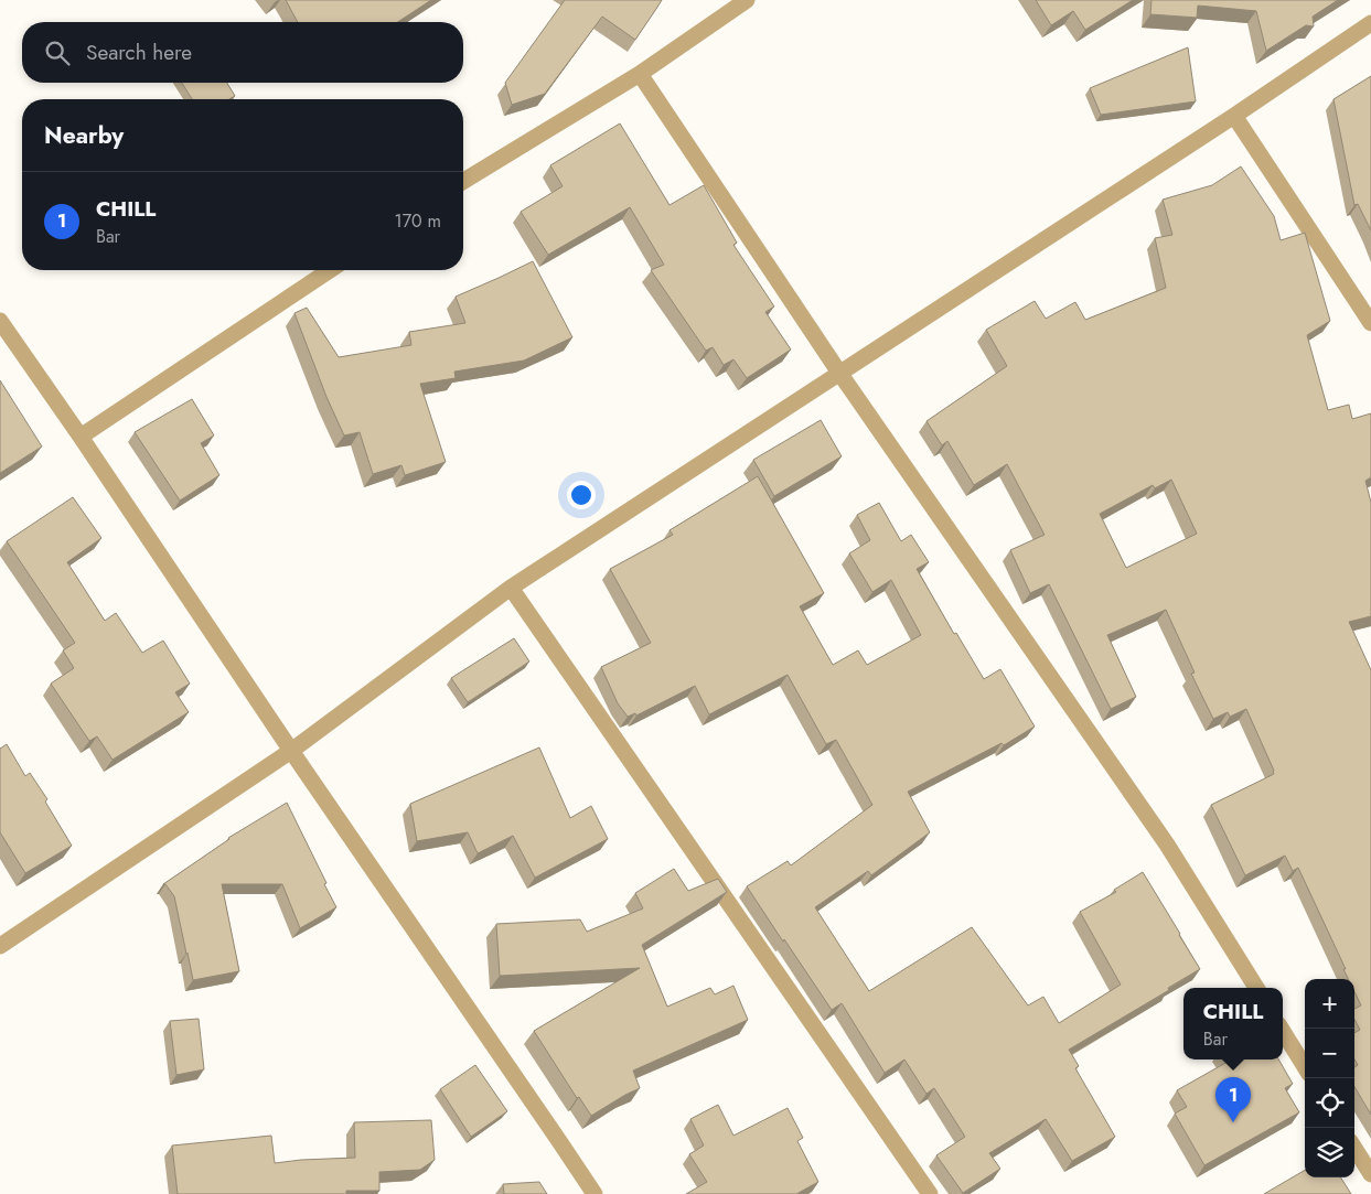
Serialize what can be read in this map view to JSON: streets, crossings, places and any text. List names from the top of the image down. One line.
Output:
{"page":{"search":"Search here","heading":"Nearby","list":[{"mark":"1","name":"CHILL","note":"Bar","value":"170 m"}],"map_buttons":["+","−"],"popup":["CHILL","Bar"],"pins":"1"}}
